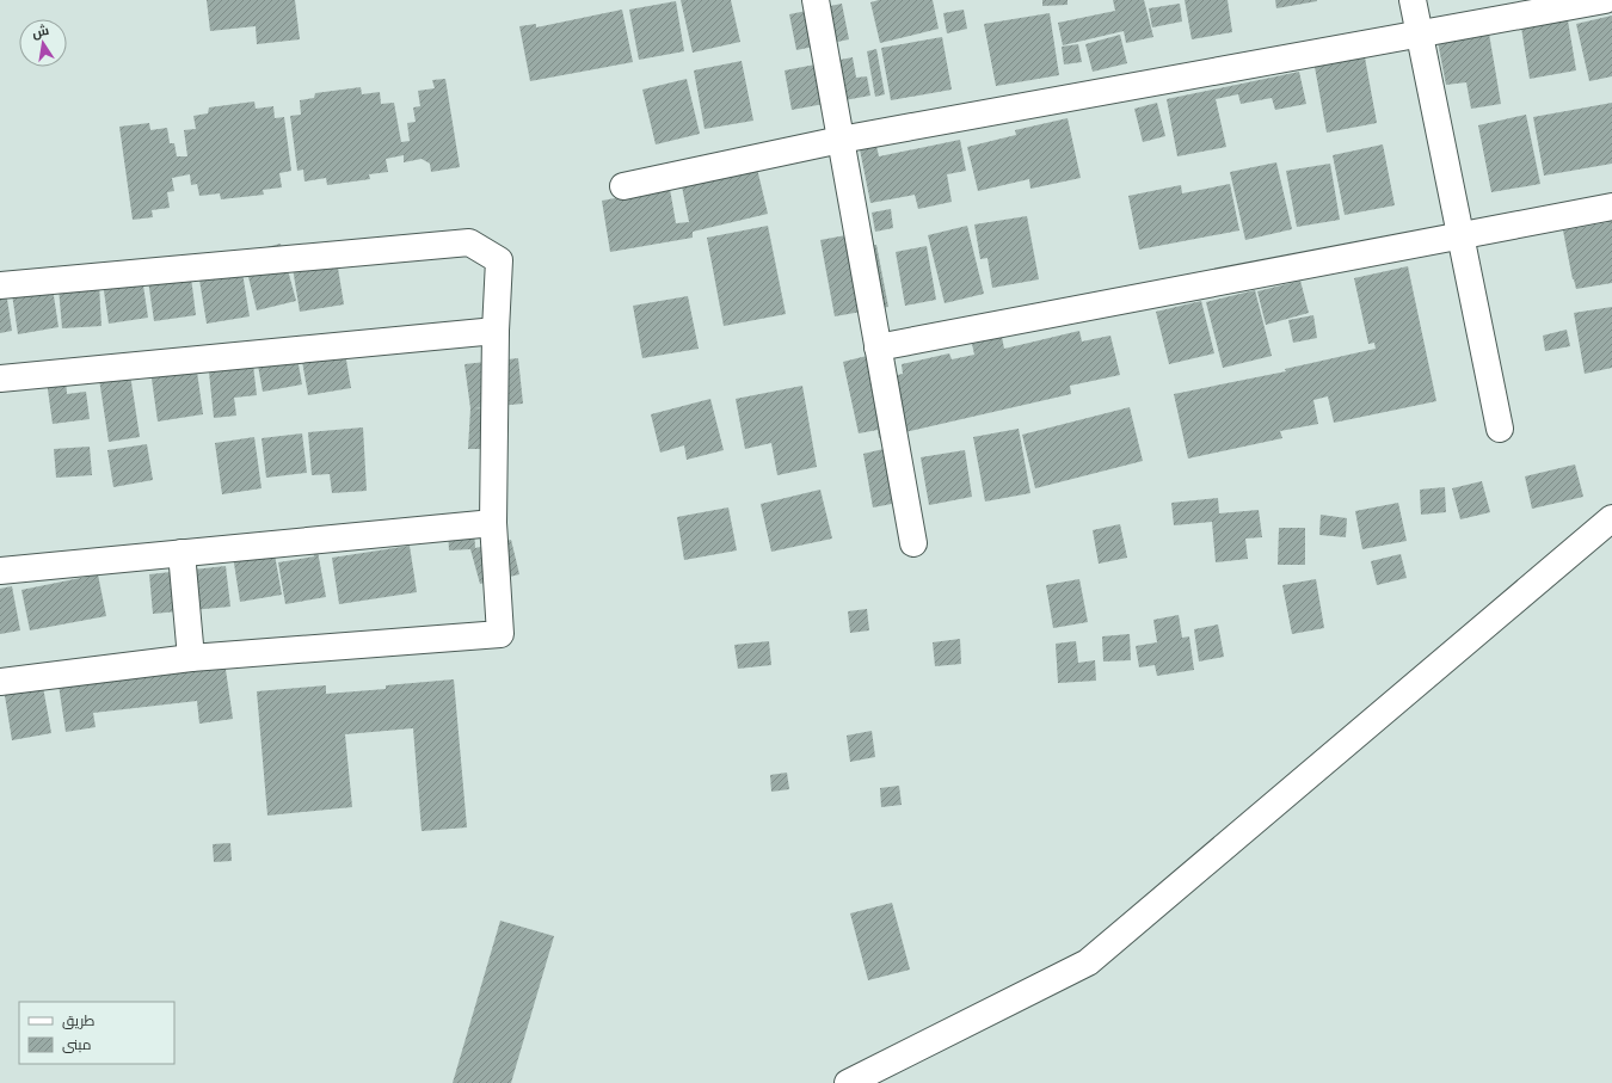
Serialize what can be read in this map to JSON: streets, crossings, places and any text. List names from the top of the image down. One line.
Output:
{"legend":["طريق","مبنى"],"north":"top"}
